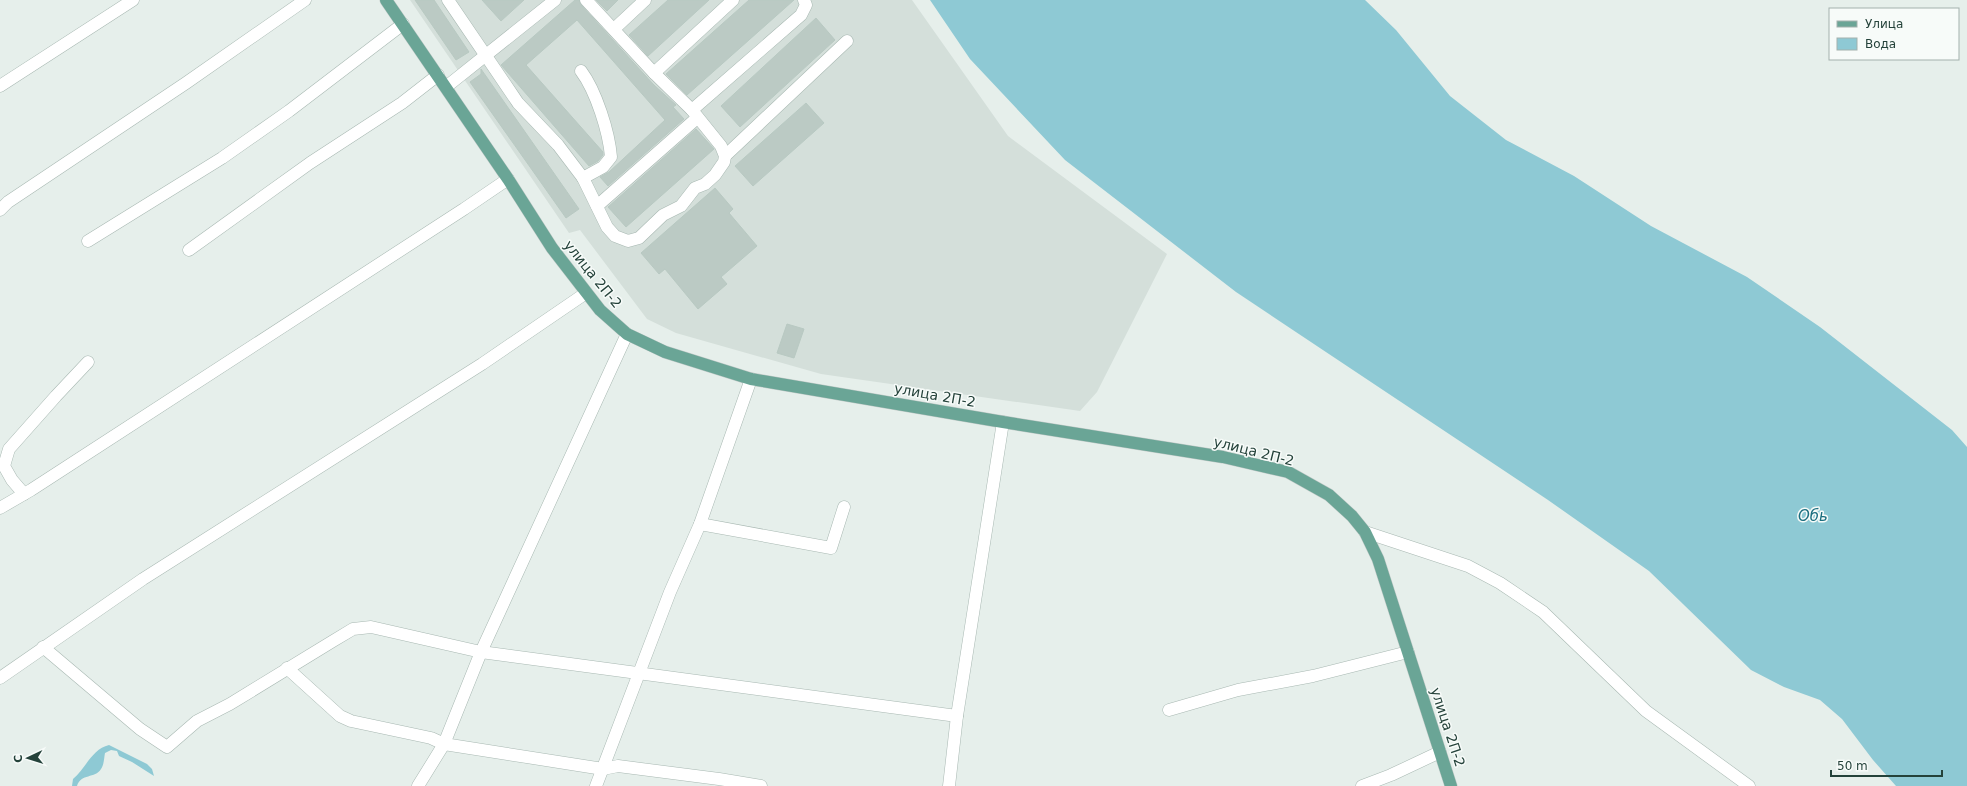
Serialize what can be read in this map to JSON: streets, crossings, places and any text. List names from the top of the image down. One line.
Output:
{"streets":{"main road":["улица 2П-2"]},"water":["Обь"],"legend":["Улица","Вода"],"scale_bar":"50 m","north":"left"}
